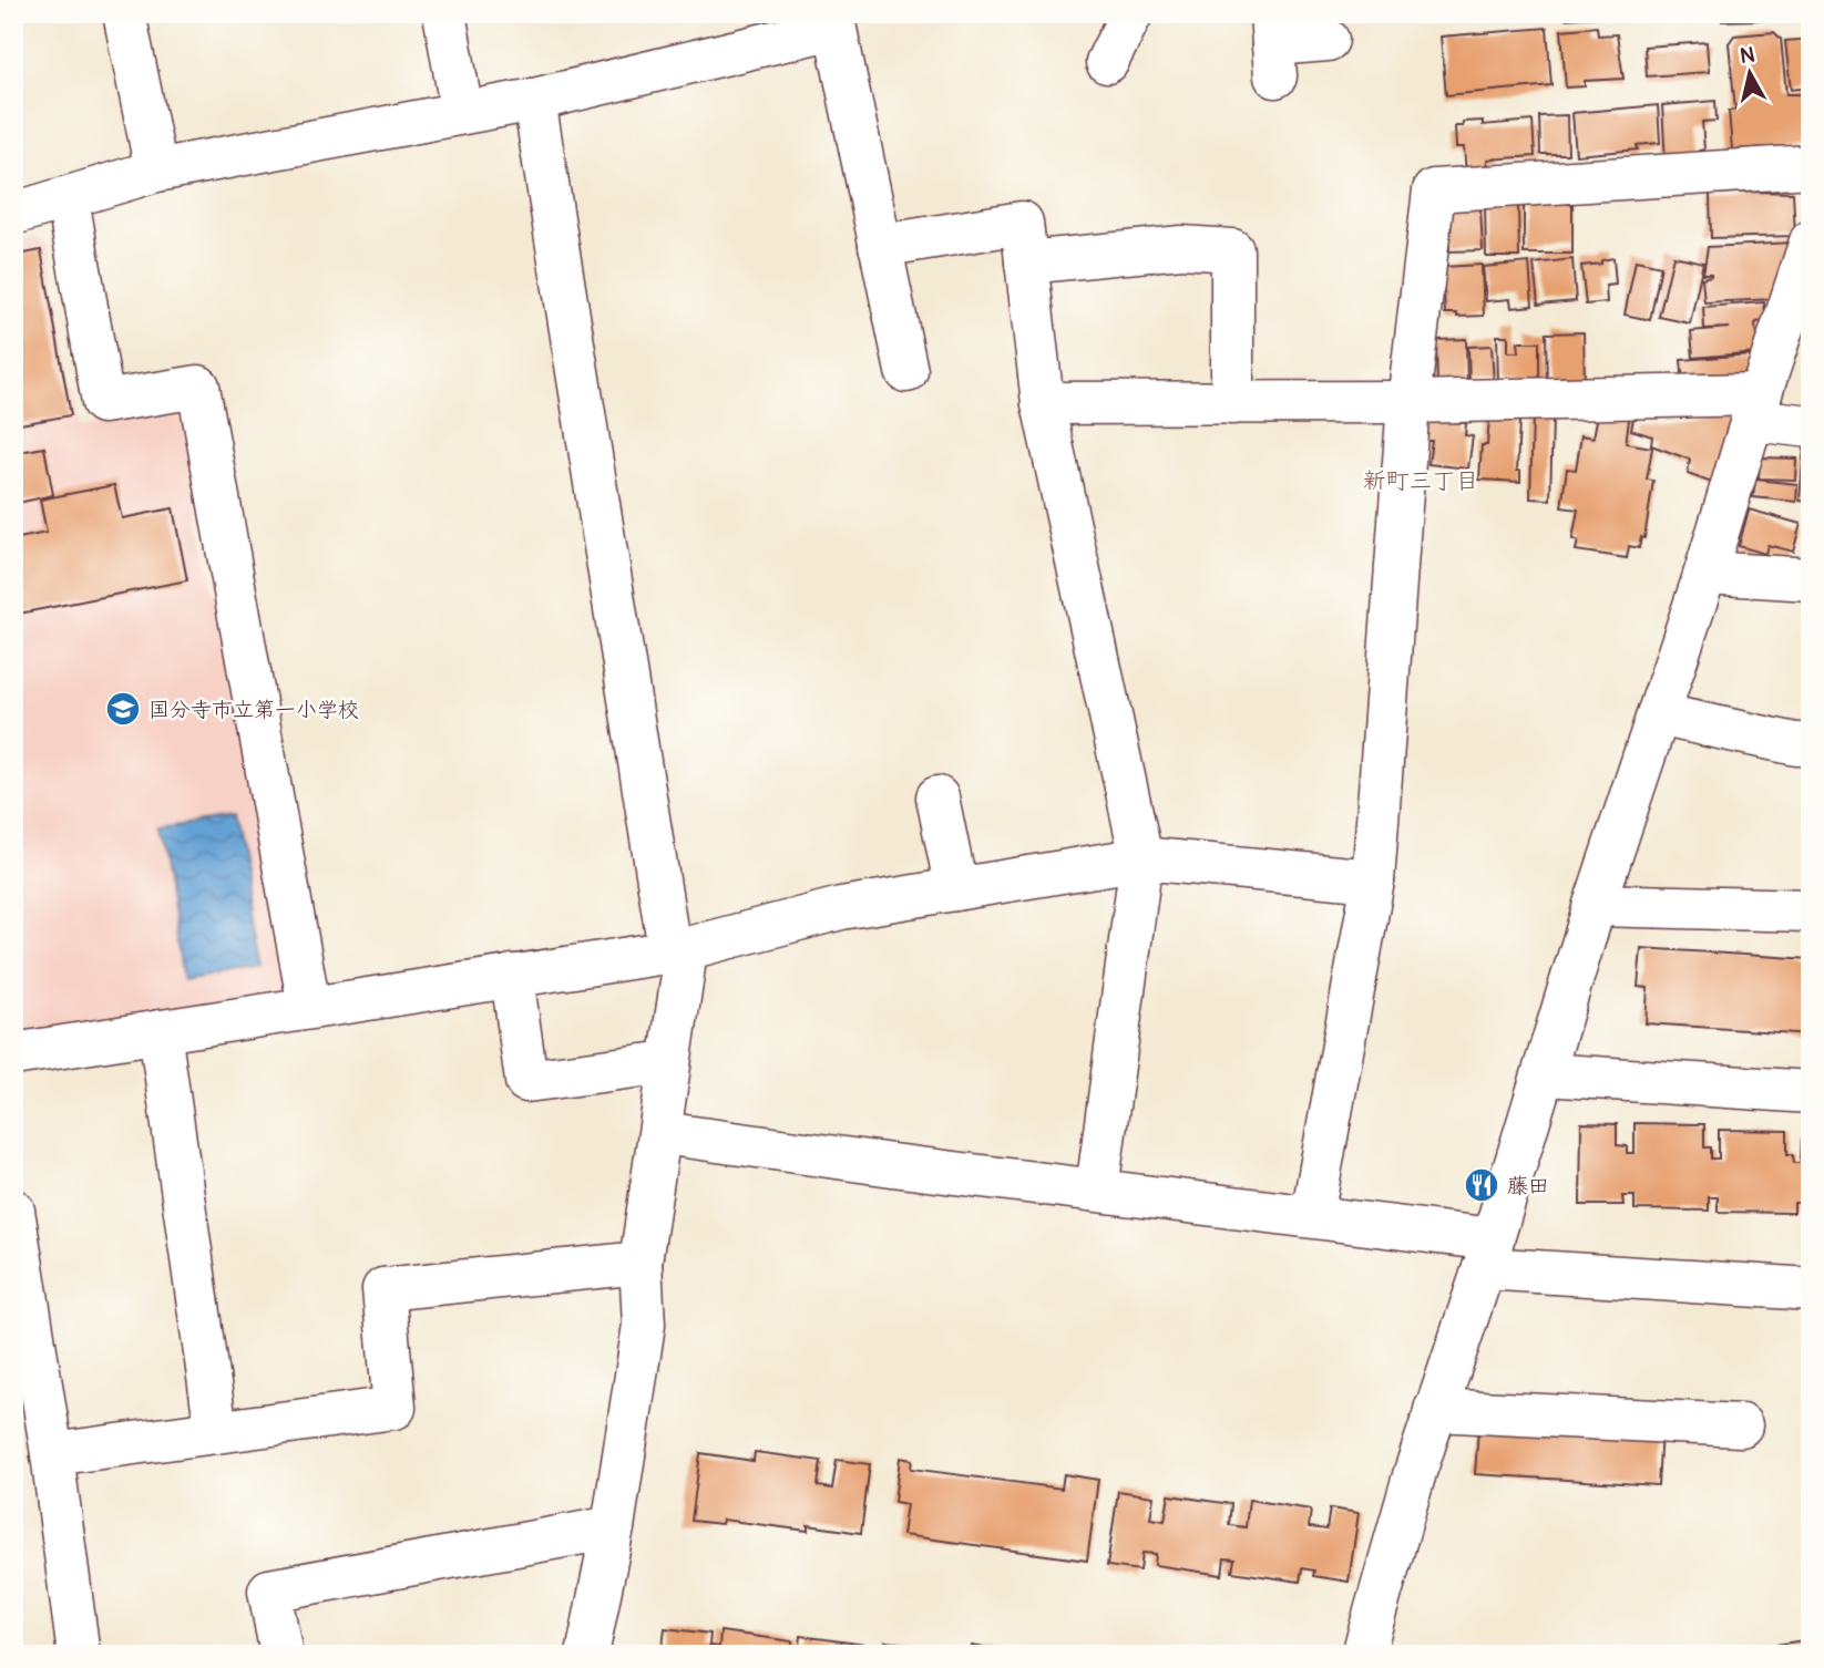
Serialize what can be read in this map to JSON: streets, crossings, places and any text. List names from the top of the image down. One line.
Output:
{"districts":["新町三丁目"],"places":{"school or university":["国分寺市立第一小学校"],"restaurant":["藤田"]},"north":"top"}
